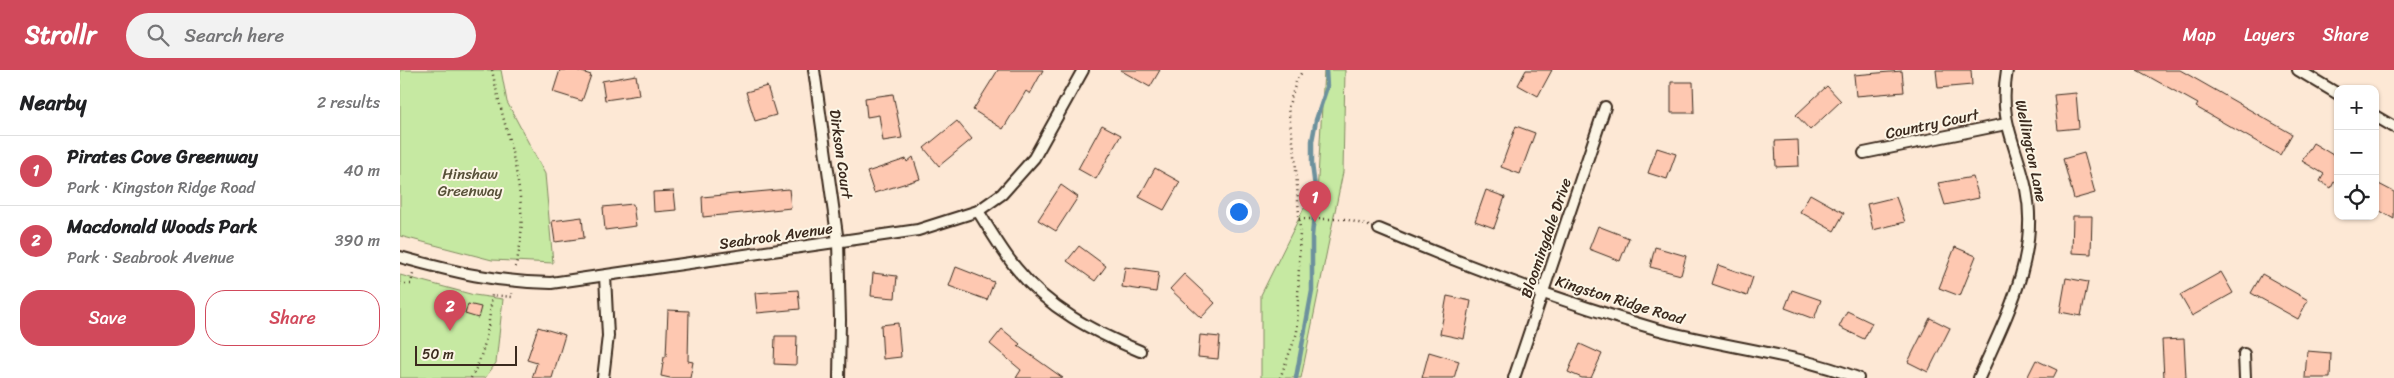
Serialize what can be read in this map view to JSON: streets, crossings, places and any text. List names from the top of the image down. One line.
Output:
{"streets":{"street":["Country Court","Wellington Lane","Dirkson Court","Seabrook Avenue","Bloomingdale Drive","Kingston Ridge Road"]},"crossings":[["Country Court","Wellington Lane"],["Dirkson Court","Seabrook Avenue"],["Bloomingdale Drive","Kingston Ridge Road"]],"parks":["Hinshaw Greenway"],"scale_bar":"50 m","page":{"header":"Strollr","search":"Search here","nav":["Map","Layers","Share"],"heading":["Nearby","2 results"],"map_buttons":["+","−"],"list":[{"mark":"1","name":"Pirates Cove Greenway","note":"Park · Kingston Ridge Road","value":"40 m"},{"mark":"2","name":"Macdonald Woods Park","note":"Park · Seabrook Avenue","value":"390 m"}],"pins":["1","2"],"buttons":["Save","Share"],"scale":"50 m"}}
